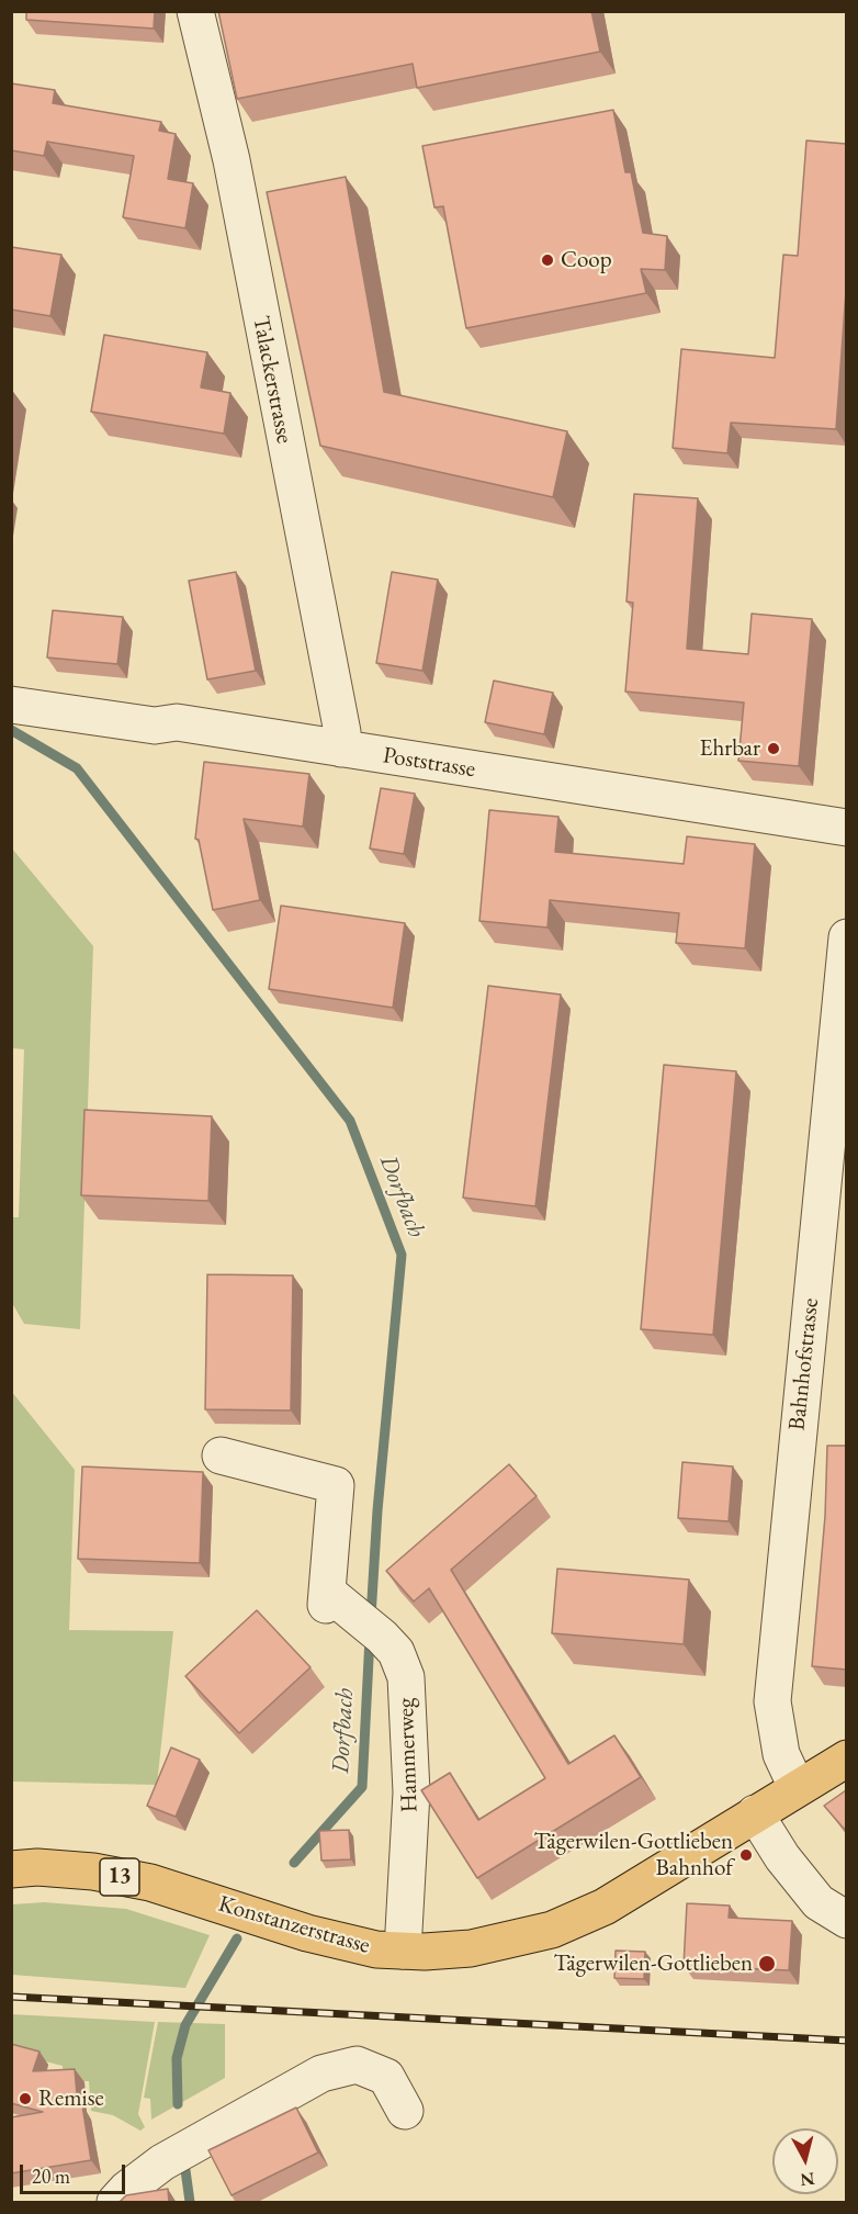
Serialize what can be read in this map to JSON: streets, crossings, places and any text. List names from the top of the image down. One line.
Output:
{"streets":{"main road":["13","Konstanzerstrasse"],"street":["Talackerstrasse","Poststrasse","Bahnhofstrasse","Hammerweg"]},"crossings":[["Talackerstrasse","Poststrasse"],["Bahnhofstrasse","Konstanzerstrasse"],["Hammerweg","Konstanzerstrasse"]],"water":["Dorfbach"],"places":["Coop","Ehrbar","Tägerwilen-Gottlieben Bahnhof","Tägerwilen-Gottlieben","Remise"],"scale_bar":"20 m","north":"bottom"}
